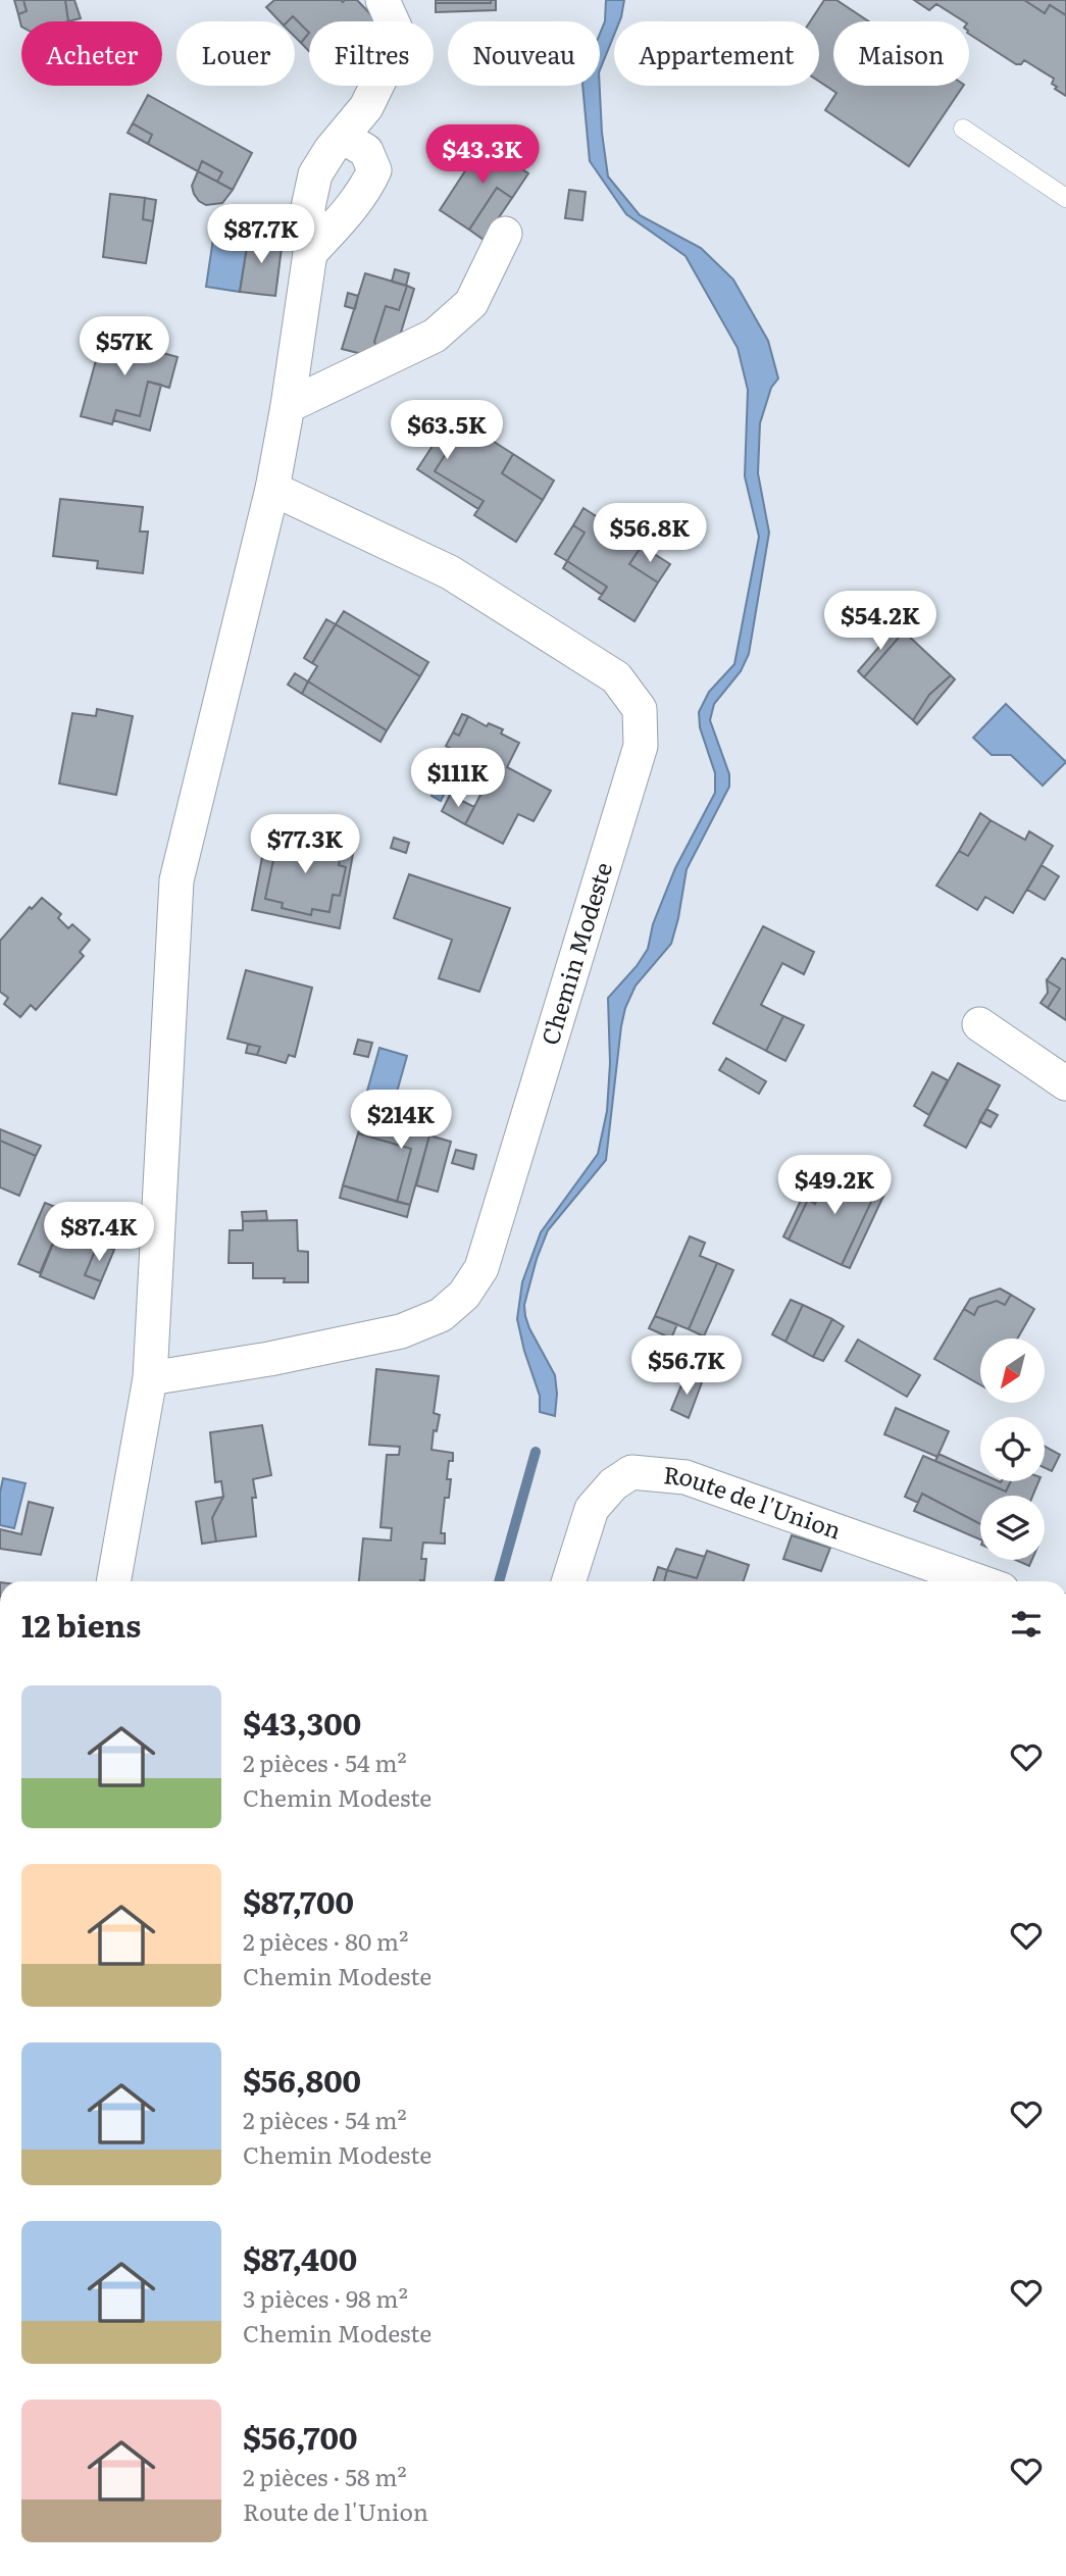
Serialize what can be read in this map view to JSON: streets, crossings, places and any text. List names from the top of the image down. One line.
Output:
{"streets":{"street":["Chemin Modeste","Route de l'Union"]},"north":"bottom left","page":{"chip":["Acheter","Louer","Filtres","Nouveau","Appartement","Maison"],"price":["$43.3K","$87.7K","$57K","$63.5K","$56.8K","$54.2K","$111K","$77.3K","$214K","$49.2K","$87.4K","$56.7K"],"heading":"12 biens","list":[{"name":"$43,300","note":"2 pièces · 54 m² · Chemin Modeste"},{"name":"$87,700","note":"2 pièces · 80 m² · Chemin Modeste"},{"name":"$56,800","note":"2 pièces · 54 m² · Chemin Modeste"},{"name":"$87,400","note":"3 pièces · 98 m² · Chemin Modeste"},{"name":"$56,700","note":"2 pièces · 58 m² · Route de l'Union"}]}}
